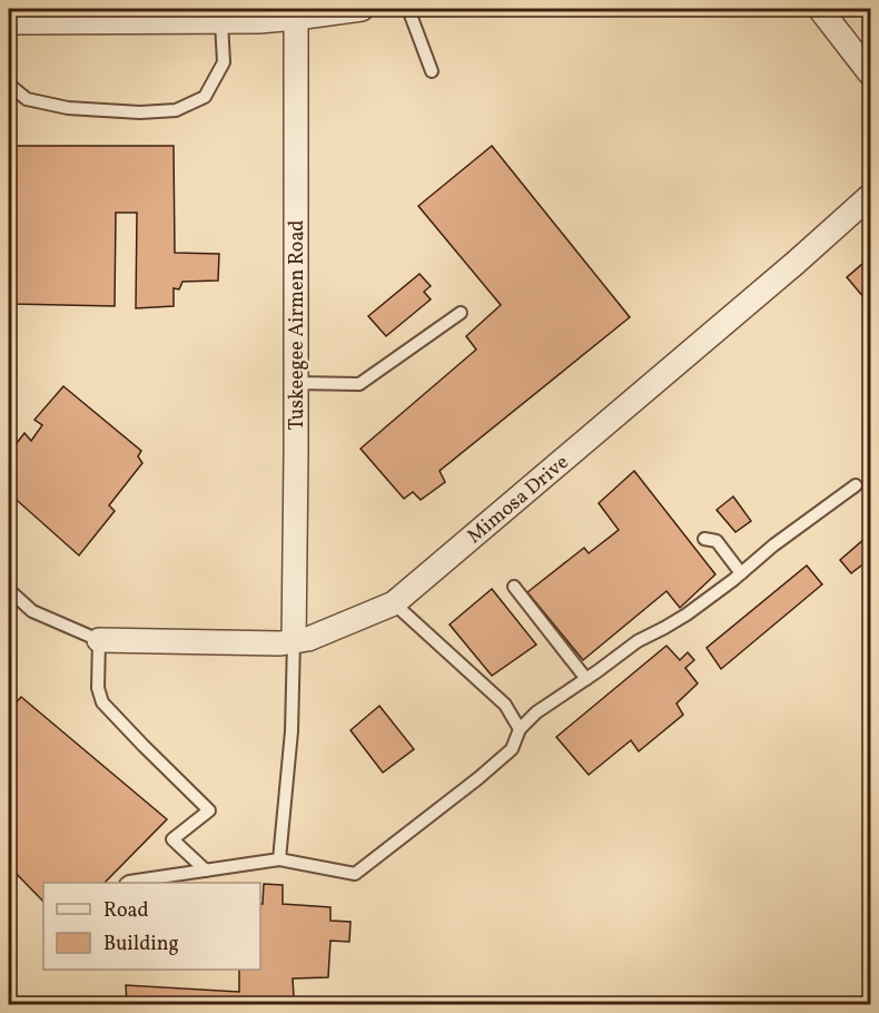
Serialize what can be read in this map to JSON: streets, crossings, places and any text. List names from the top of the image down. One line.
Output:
{"streets":{"street":["Tuskeegee Airmen Road","Mimosa Drive"]},"crossings":[["Tuskeegee Airmen Road","Mimosa Drive"]],"legend":["Road","Building"]}
